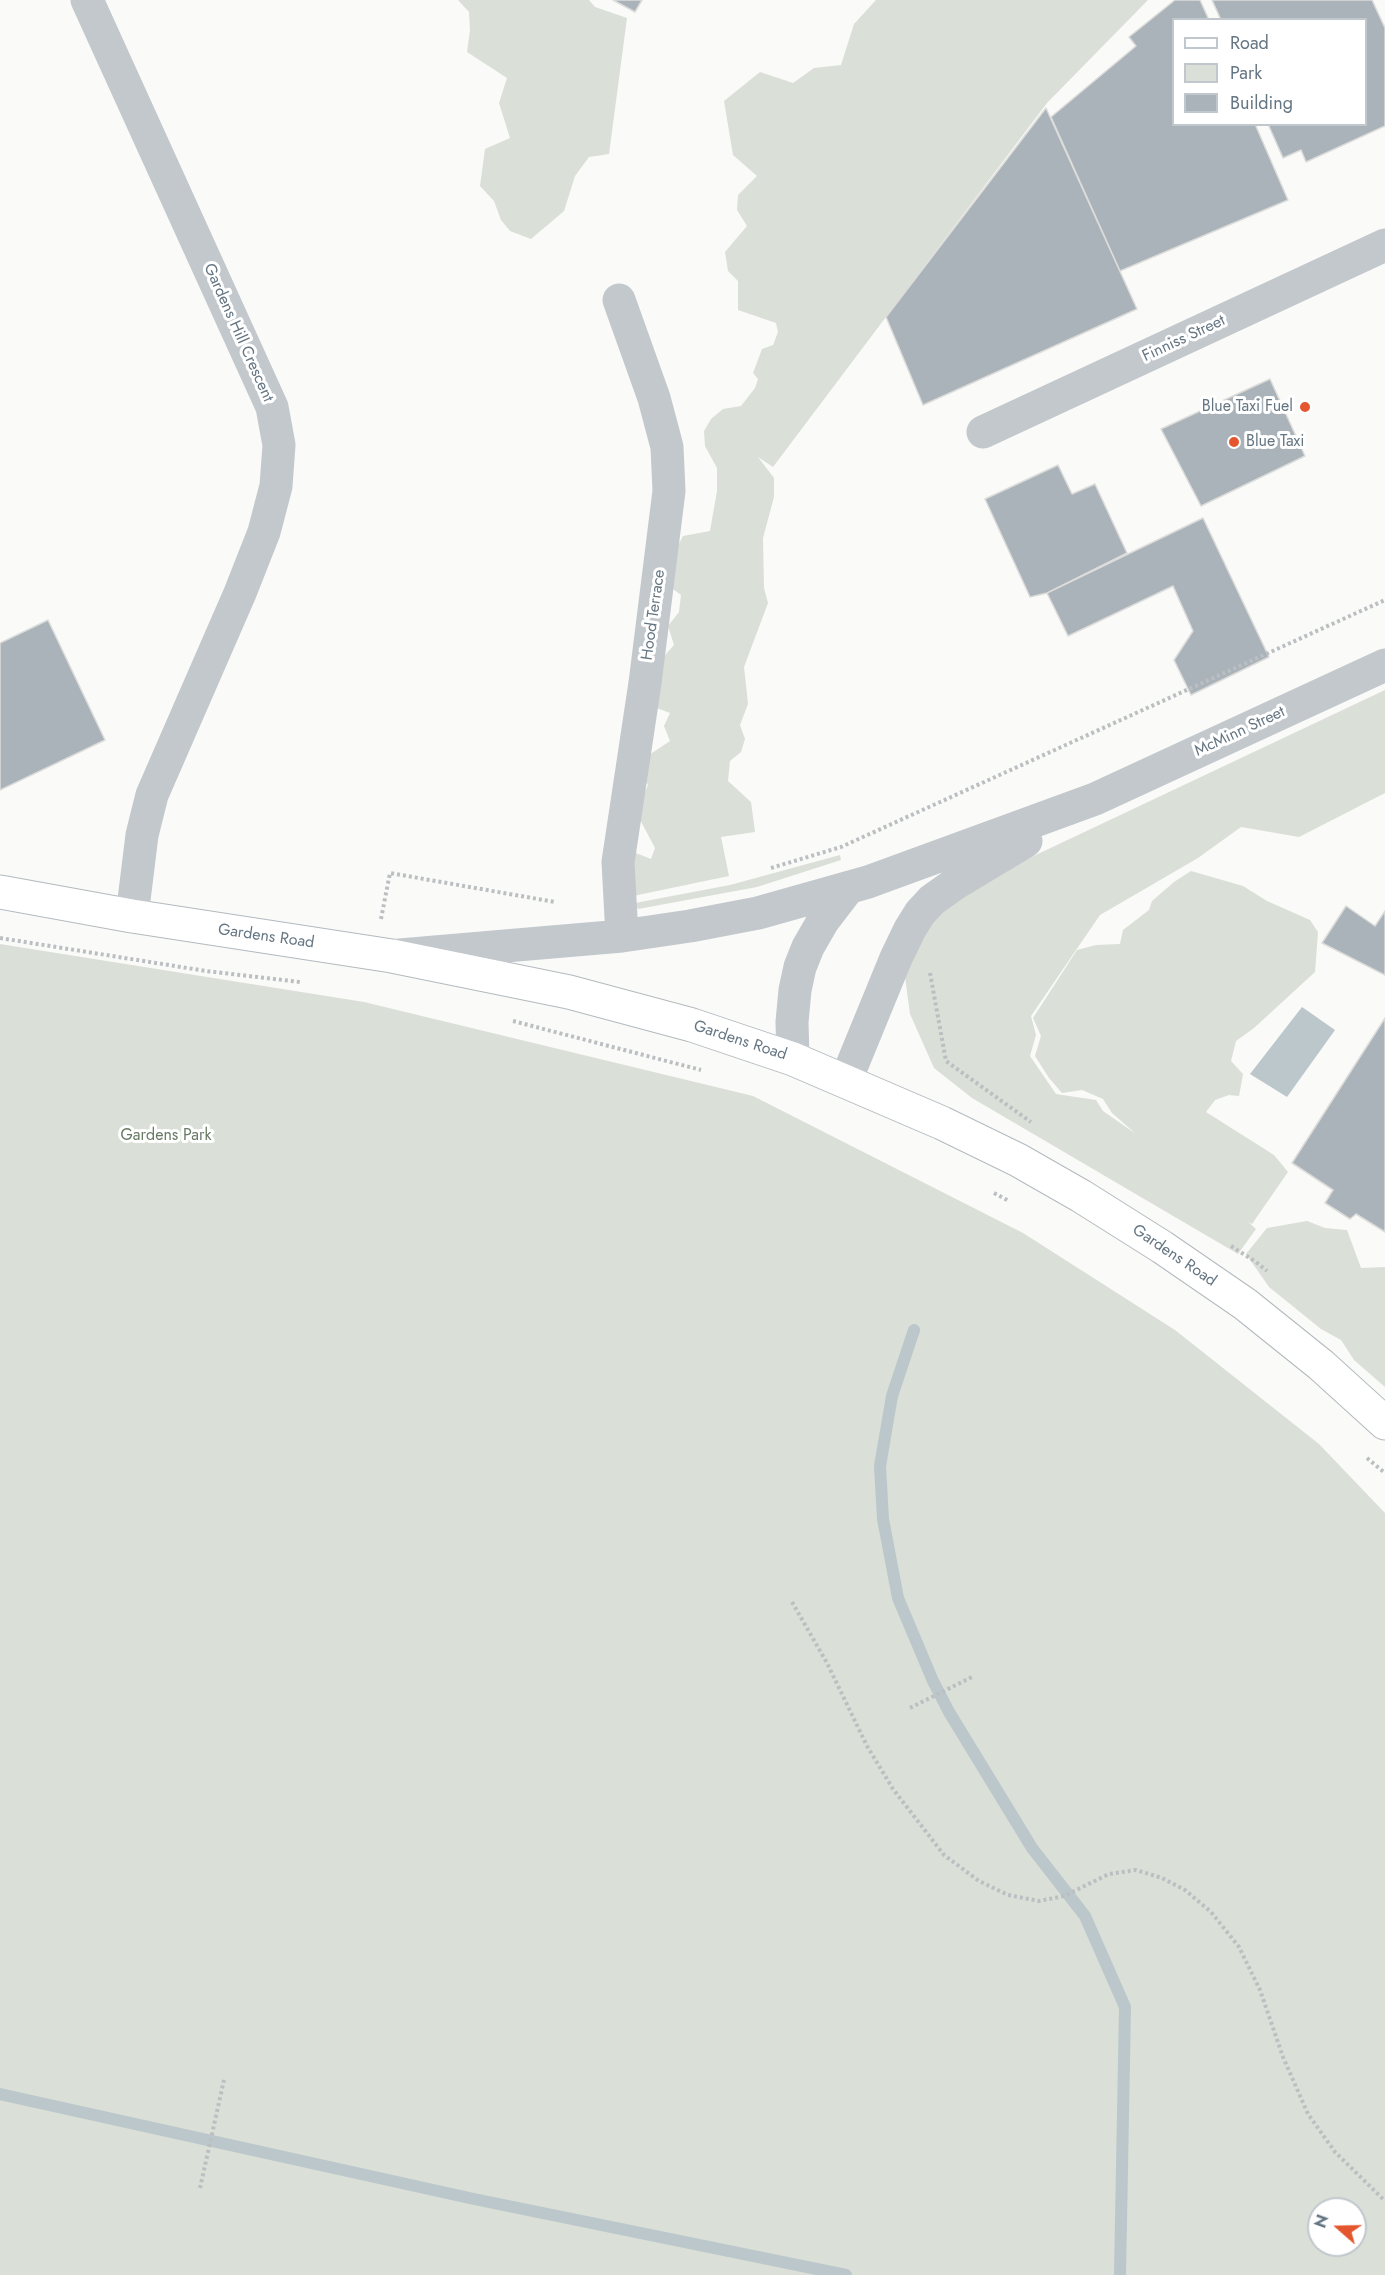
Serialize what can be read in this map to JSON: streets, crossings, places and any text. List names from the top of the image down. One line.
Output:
{"streets":{"street":["Gardens Hill Crescent","Finniss Street","Hood Terrace","McMinn Street","Gardens Road"]},"crossings":[["Gardens Hill Crescent","Gardens Road"]],"parks":["Gardens Park"],"places":["Blue Taxi Fuel","Blue Taxi"],"legend":["Road","Park","Building"],"north":"left"}
